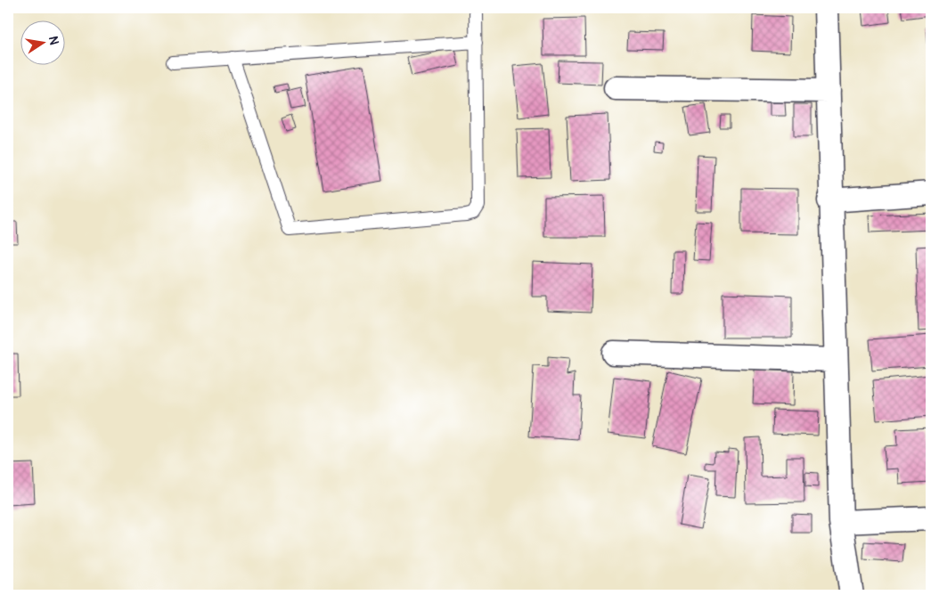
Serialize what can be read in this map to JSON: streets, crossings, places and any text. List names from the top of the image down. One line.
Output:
{"north":"right"}
